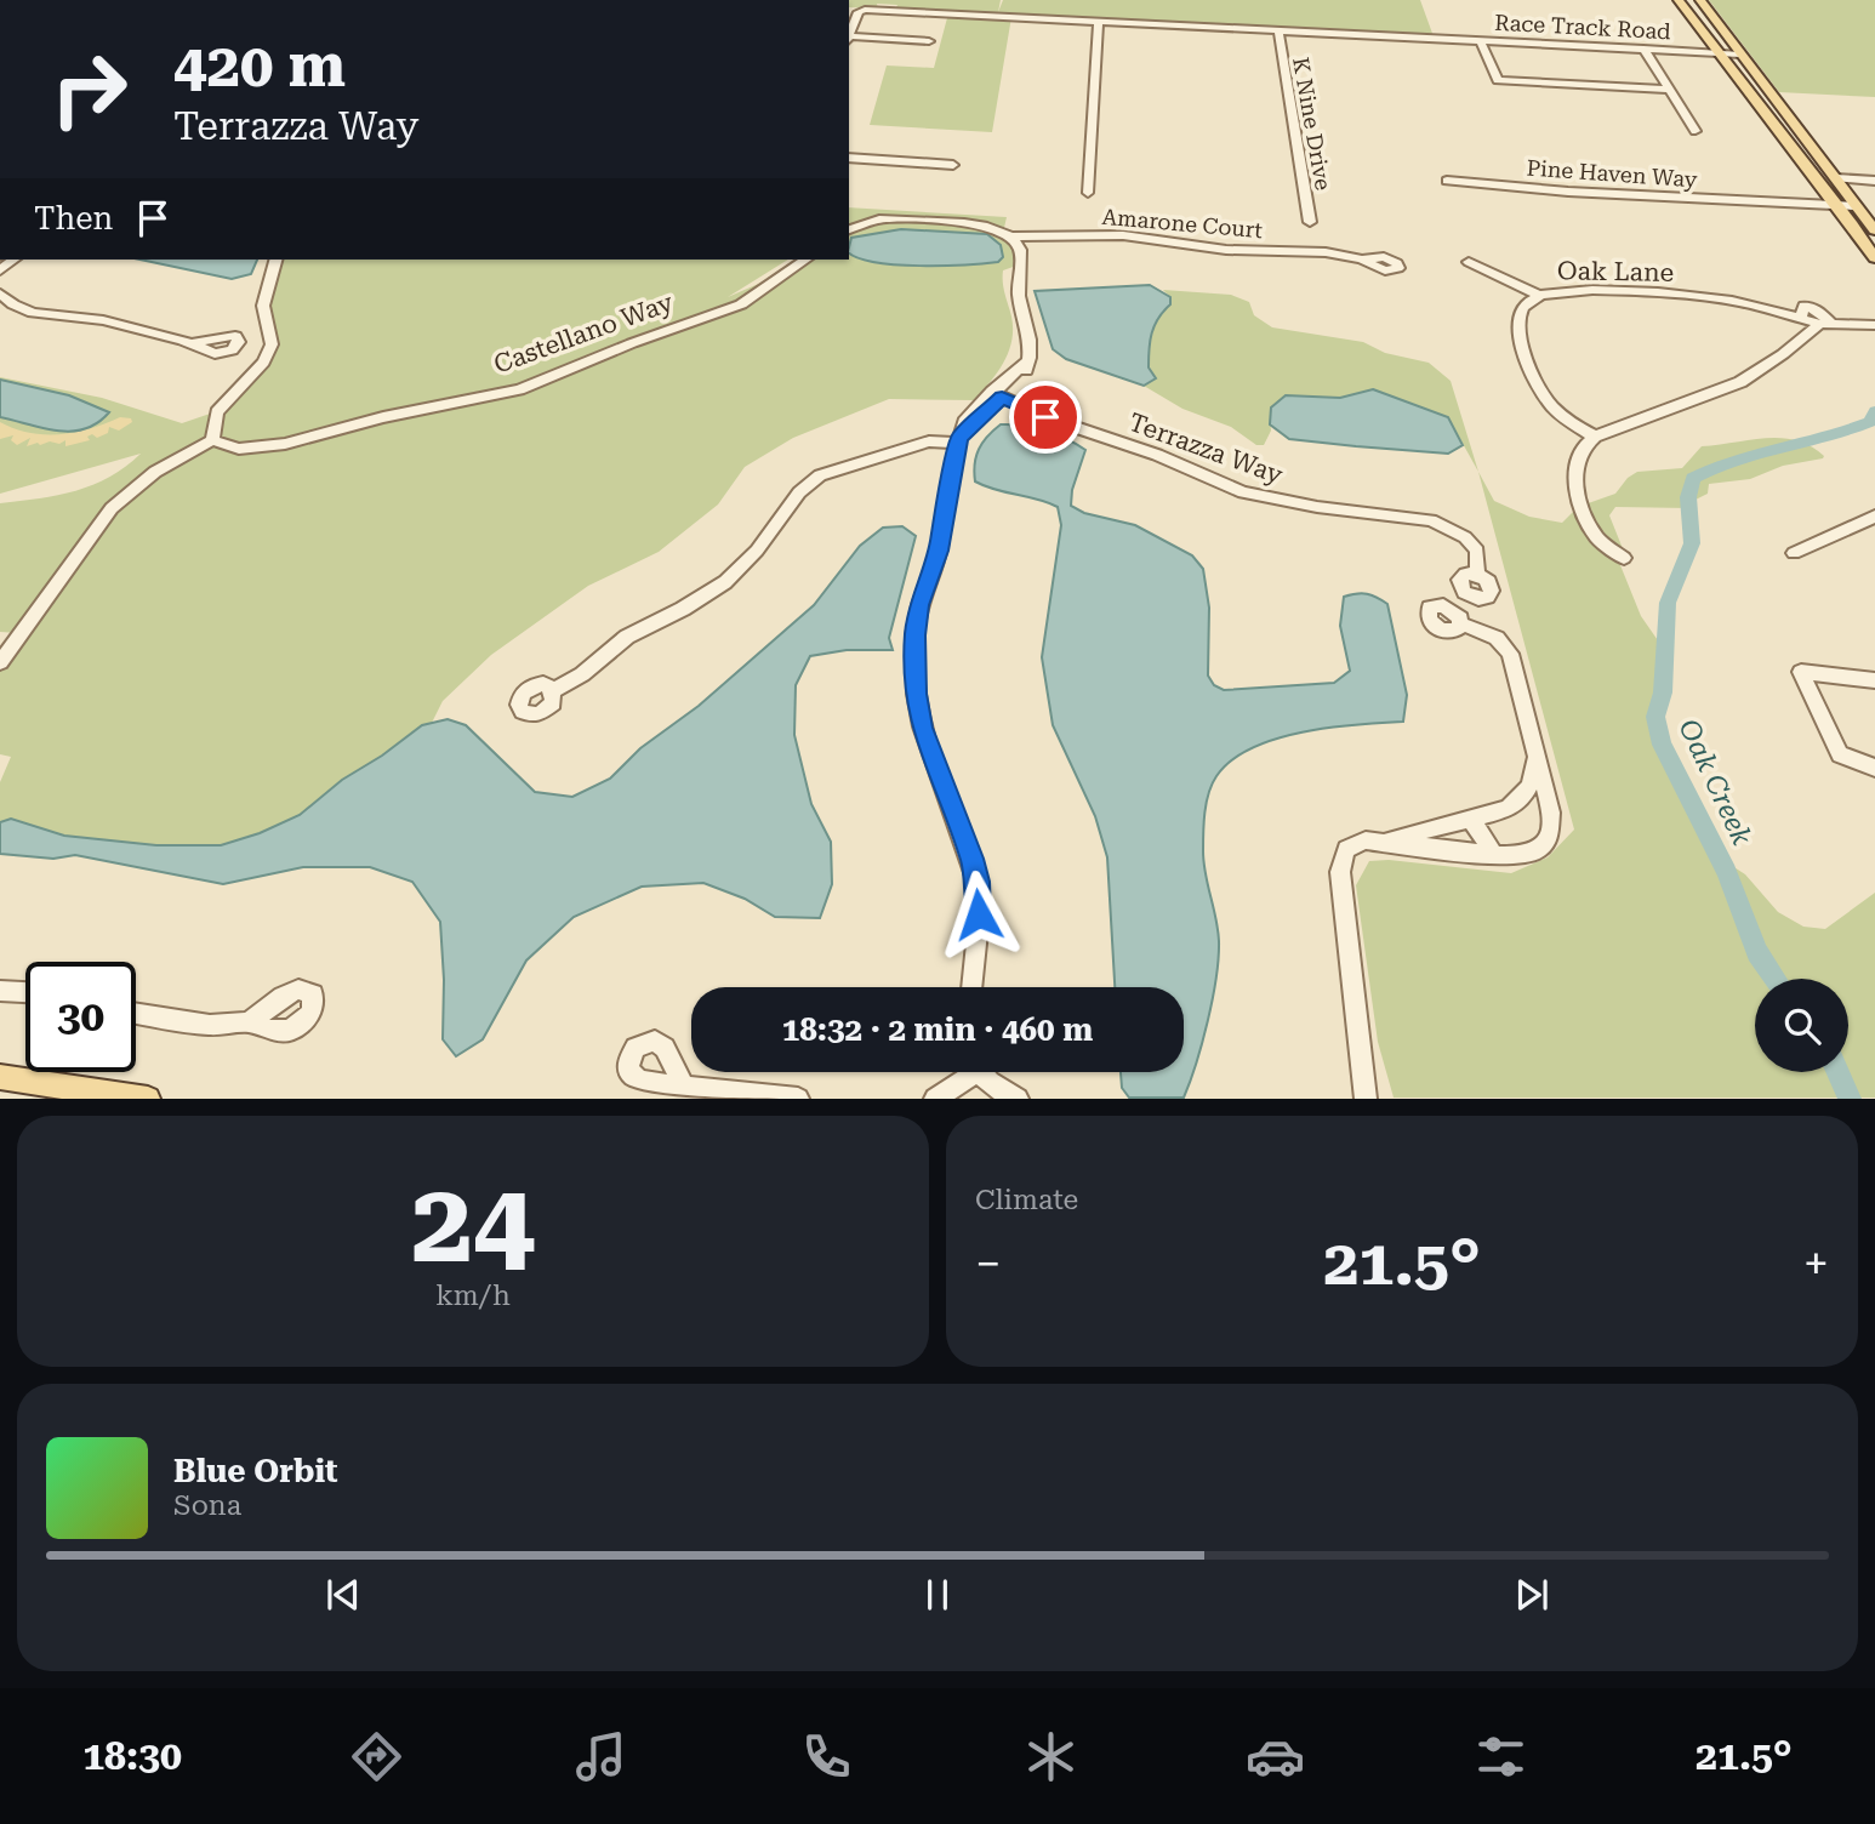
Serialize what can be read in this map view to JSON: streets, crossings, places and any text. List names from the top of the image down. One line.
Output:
{"streets":{"street":["Race Track Road","K Nine Drive","Pine Haven Way","Amarone Court","Oak Lane","Castellano Way","Terrazza Way"]},"crossings":[["Race Track Road","K Nine Drive"]],"water":["Oak Creek"],"page":{"turn":["420 m","Terrazza Way"],"then":"Then","limit":"30","trip":"18:32 · 2 min · 460 m","tile":[["24","km/h"],"Climate"],"heat":["−","21.5°","+"],"song":["Blue Orbit","Sona"],"tabs":["18:30","21.5°"]}}
